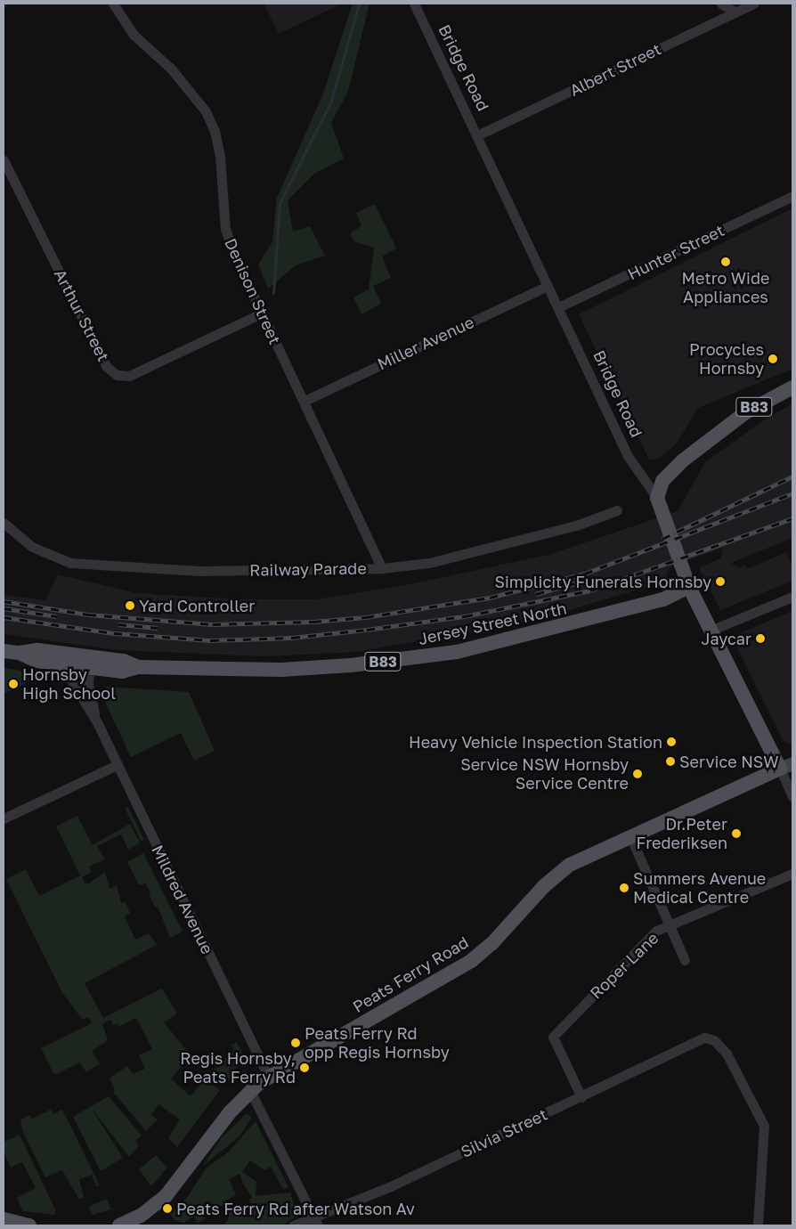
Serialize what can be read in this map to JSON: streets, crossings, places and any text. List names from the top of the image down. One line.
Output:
{"streets":{"main road":["Bridge Road","B83","Jersey Street North","Peats Ferry Road"],"street":["Albert Street","Hunter Street","Denison Street","Arthur Street","Miller Avenue","Railway Parade","Mildred Avenue","Roper Lane","Silvia Street"]},"crossings":[["Bridge Road","Albert Street"],["Bridge Road","Hunter Street"],["Bridge Road","Miller Avenue"],["Bridge Road","B83"],["Bridge Road","Jersey Street North"],["Bridge Road","Peats Ferry Road"],["Denison Street","Arthur Street"],["Denison Street","Miller Avenue"],["Denison Street","Railway Parade"],["Jersey Street North","Mildred Avenue"],["Mildred Avenue","Peats Ferry Road"],["Roper Lane","Silvia Street"]],"places":["Metro Wide Appliances","Procycles Hornsby","Simplicity Funerals Hornsby","Yard Controller","Jaycar","Hornsby High School","Heavy Vehicle Inspection Station","Service NSW","Service NSW Hornsby Service Centre","Dr.Peter Frederiksen","Summers Avenue Medical Centre","Peats Ferry Rd opp Regis Hornsby","Regis Hornsby, Peats Ferry Rd","Peats Ferry Rd after Watson Av"]}
